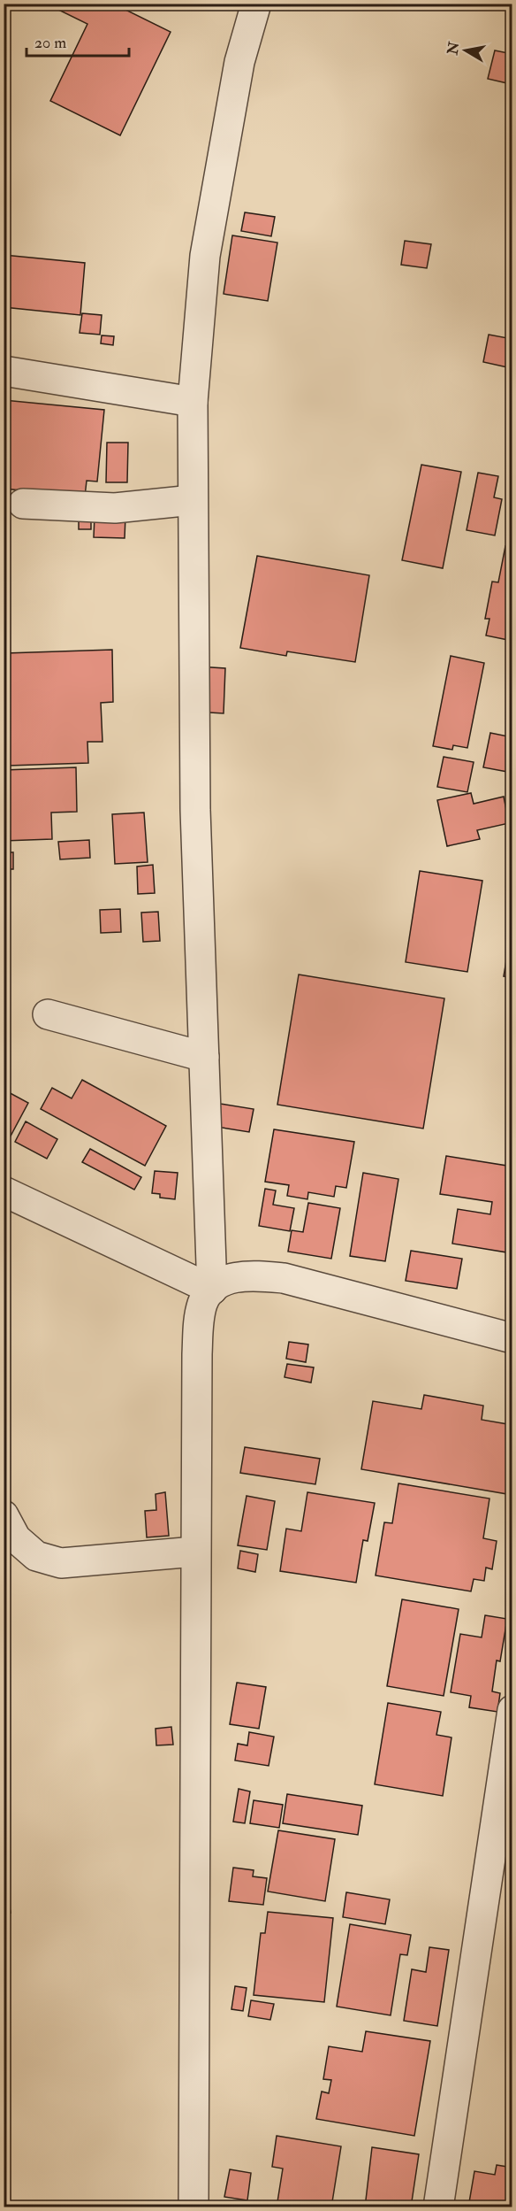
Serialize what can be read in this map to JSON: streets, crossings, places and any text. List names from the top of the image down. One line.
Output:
{"scale_bar":"20 m","north":"left"}
